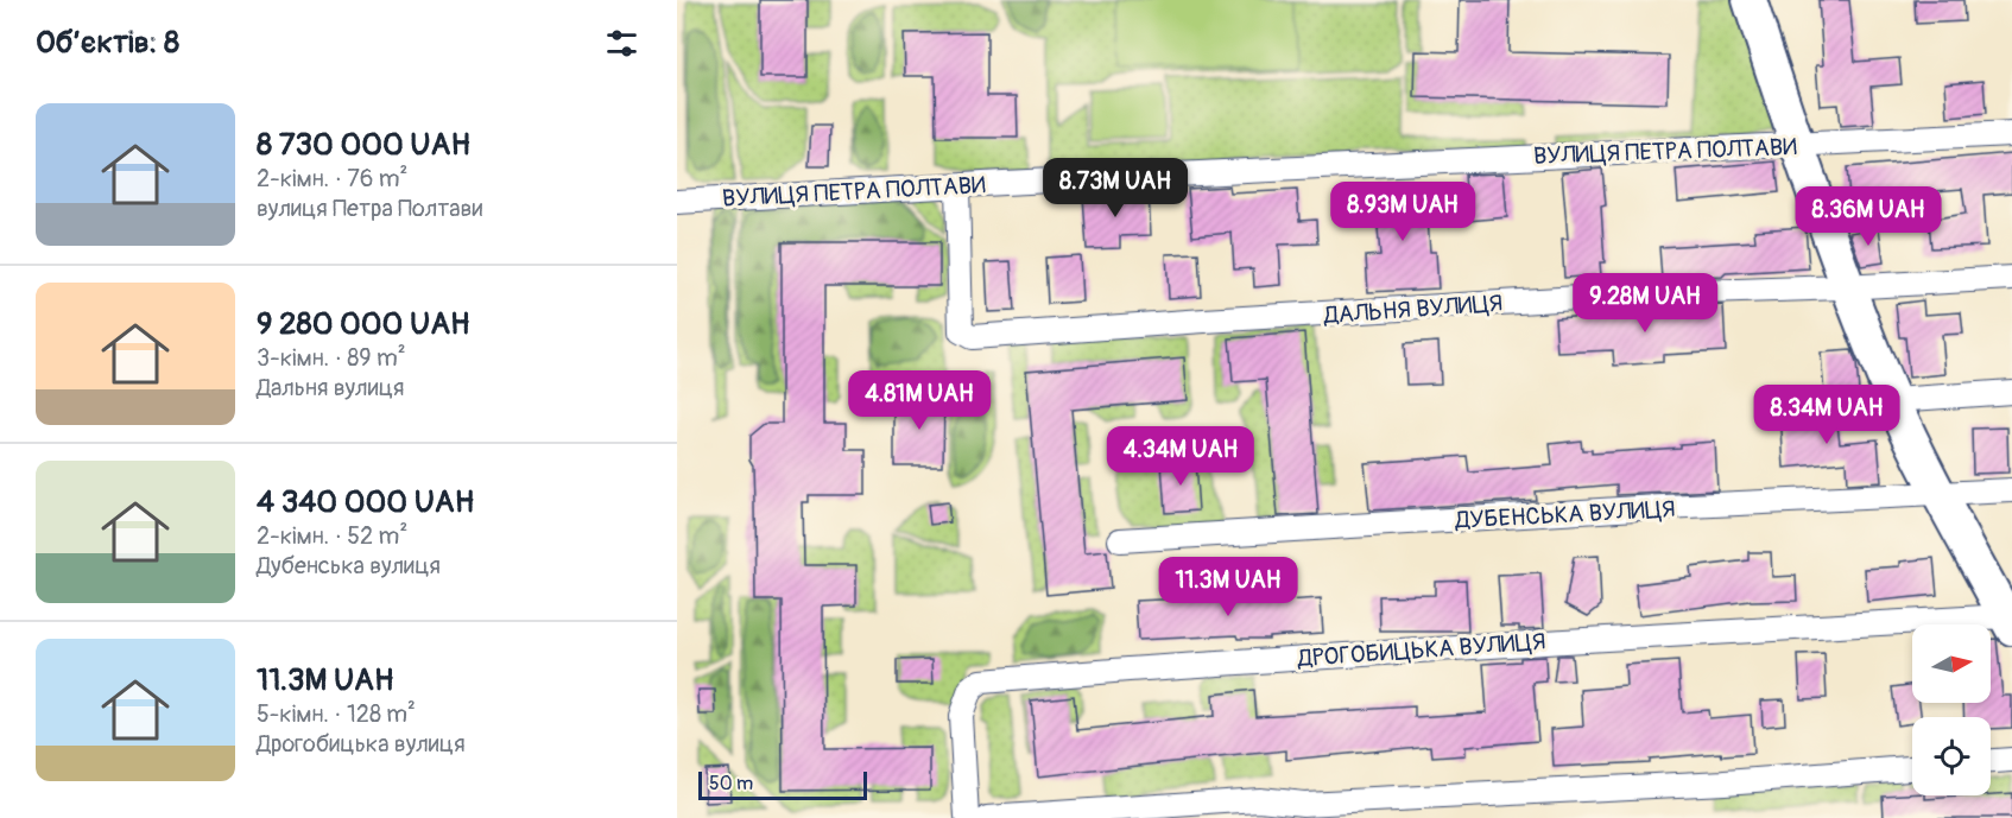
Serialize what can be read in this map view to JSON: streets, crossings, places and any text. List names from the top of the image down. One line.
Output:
{"streets":{"street":["ВУЛИЦЯ ПЕТРА ПОЛТАВИ","ДАЛЬНЯ ВУЛИЦЯ","ДУБЕНСЬКА ВУЛИЦЯ","ДРОГОБИЦЬКА ВУЛИЦЯ"]},"crossings":[["ВУЛИЦЯ ПЕТРА ПОЛТАВИ","ДАЛЬНЯ ВУЛИЦЯ"]],"scale_bar":"50 m","north":"right","page":{"heading":"Об’єктів: 8","list":[{"name":"8 730 000 UAH","note":"2-кімн. · 76 m² · вулиця Петра Полтави"},{"name":"9 280 000 UAH","note":"3-кімн. · 89 m² · Дальня вулиця"},{"name":"4 340 000 UAH","note":"2-кімн. · 52 m² · Дубенська вулиця"},{"name":"11.3M UAH","note":"5-кімн. · 128 m² · Дрогобицька вулиця"}],"price":["8.73M UAH","8.93M UAH","8.36M UAH","9.28M UAH","4.81M UAH","8.34M UAH","4.34M UAH","11.3M UAH"],"scale":"50 m"}}
